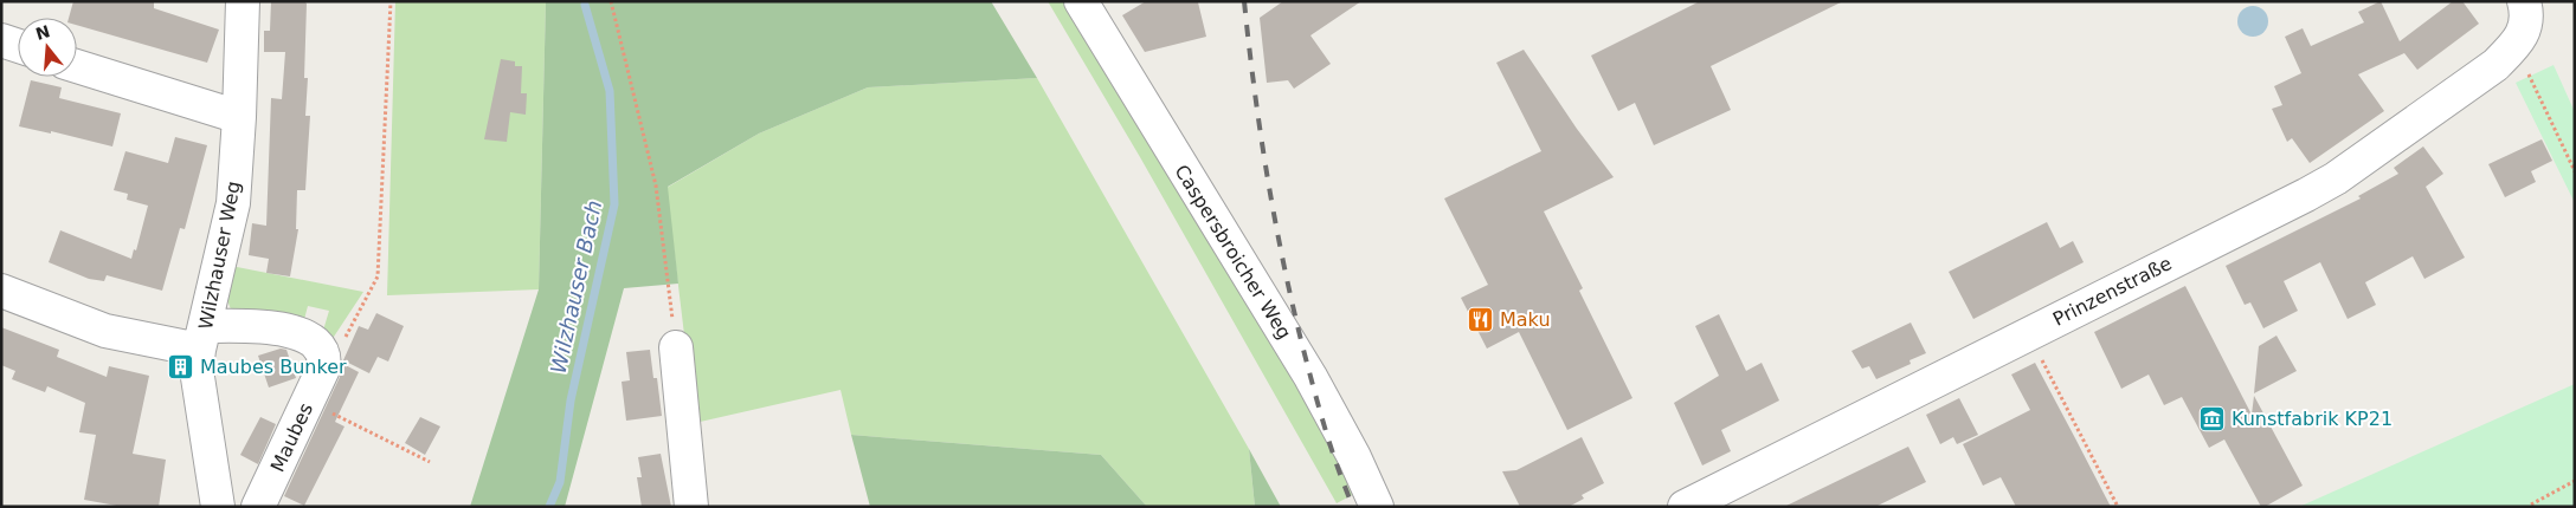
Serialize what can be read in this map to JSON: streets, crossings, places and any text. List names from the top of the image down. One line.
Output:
{"streets":{"street":["Caspersbroicher Weg","Wilzhauser Weg","Prinzenstraße","Maubes"]},"water":["Wilzhauser Bach"],"places":{"restaurant":["Maku"],"building":["Maubes Bunker"],"museum":["Kunstfabrik KP21"]},"north":"top"}
